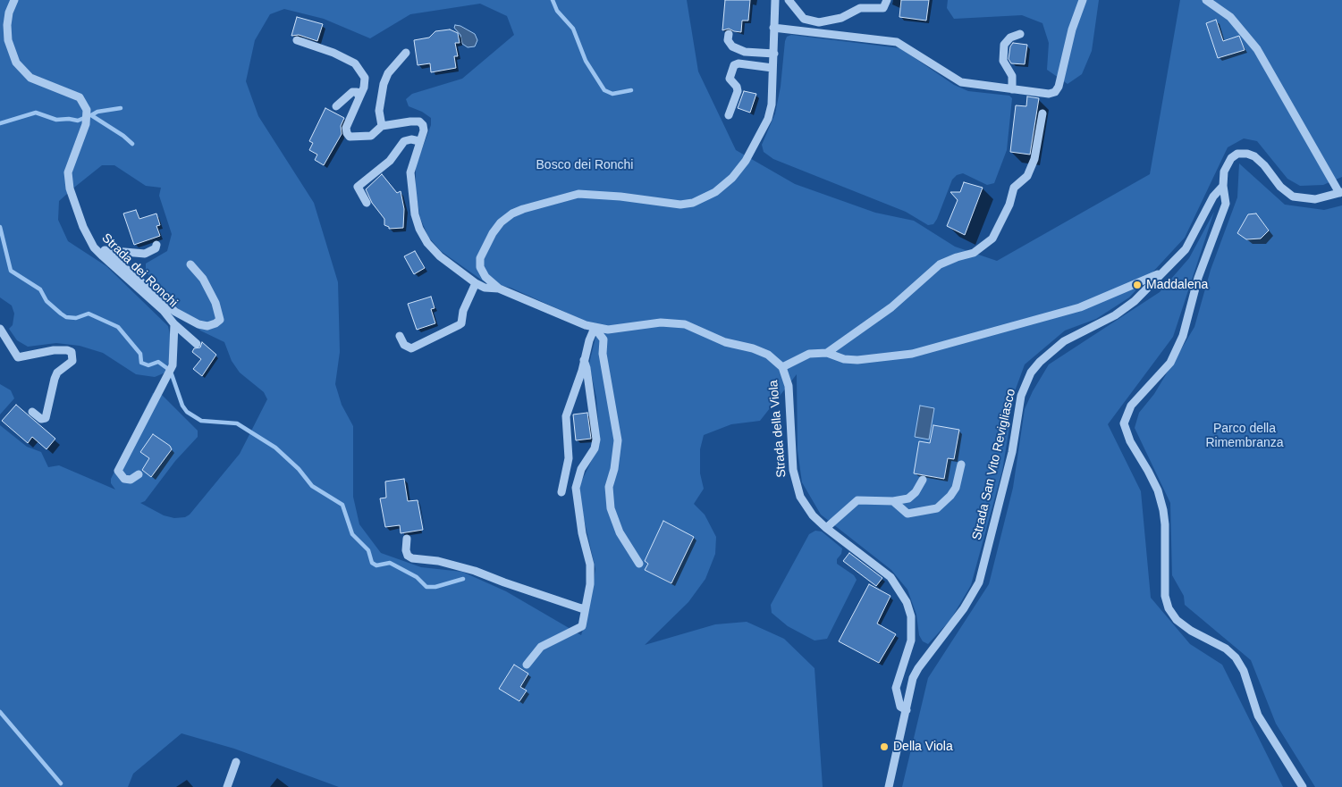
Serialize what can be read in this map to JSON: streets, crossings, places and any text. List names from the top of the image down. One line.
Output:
{"streets":{"street":["Strada dei Ronchi","Strada della Viola","Strada San Vito Revigliasco"]},"crossings":[["Strada della Viola","Strada San Vito Revigliasco"]],"parks":["Bosco dei Ronchi","Parco della Rimembranza"],"places":["Maddalena","Della Viola"]}
